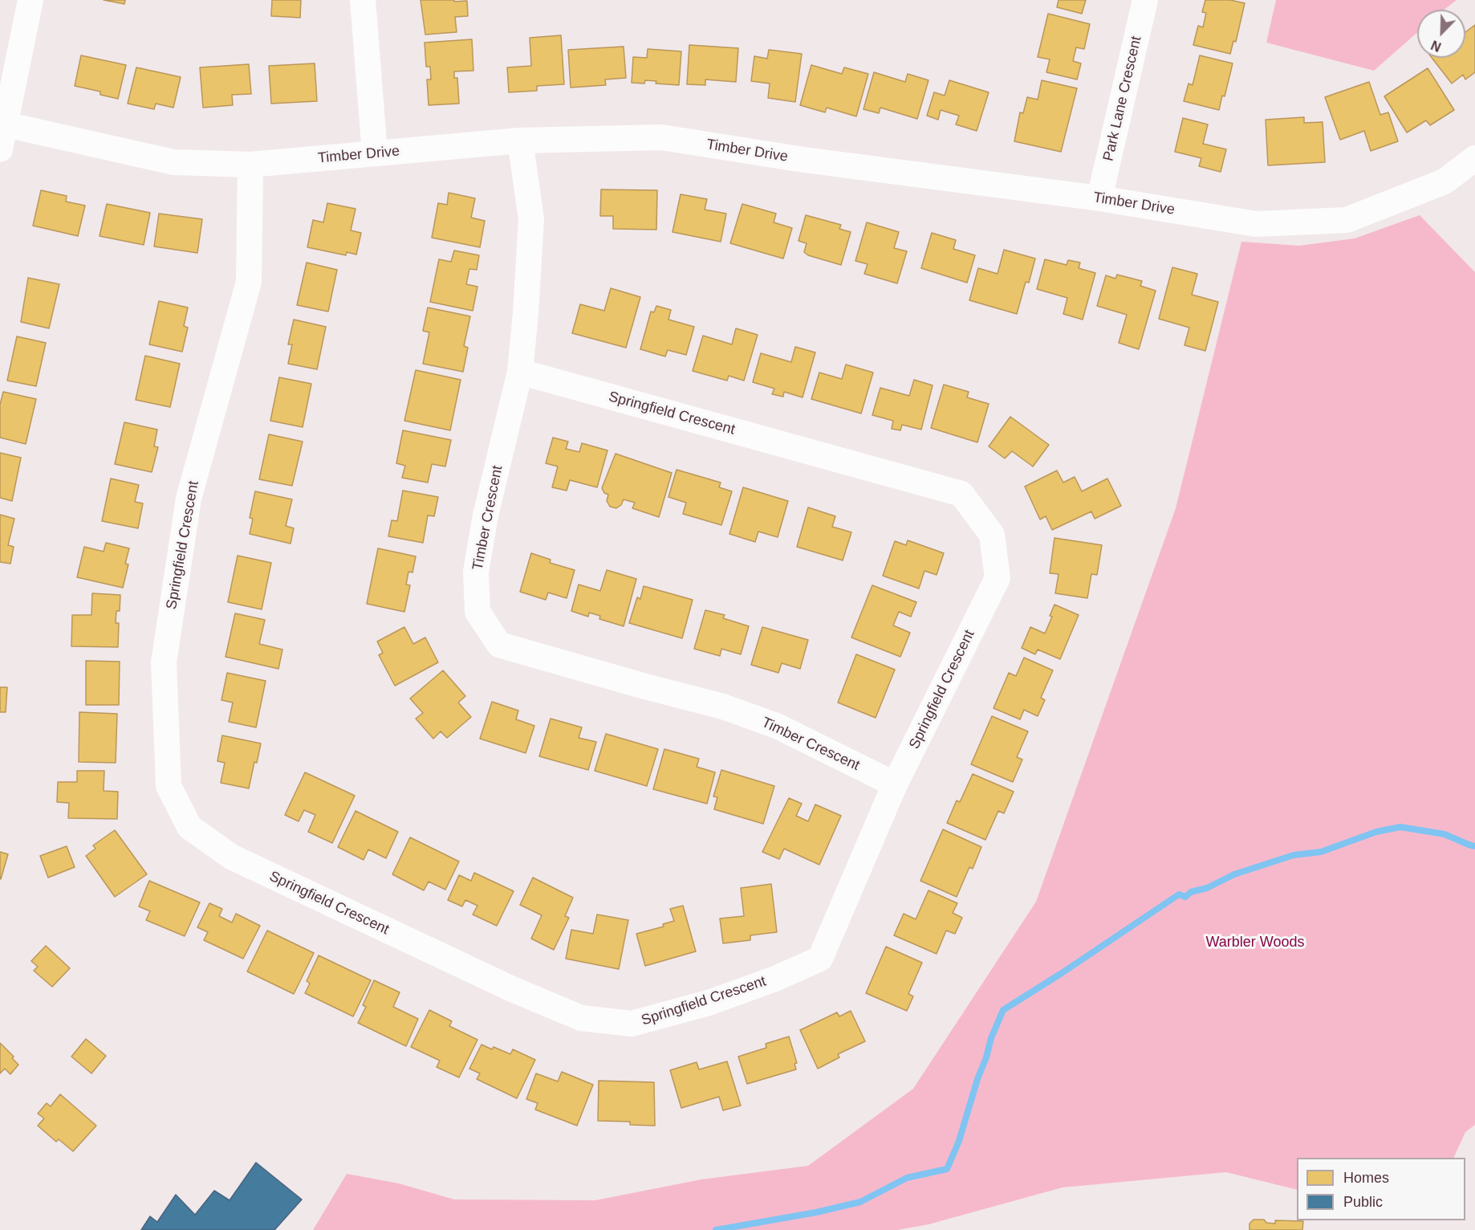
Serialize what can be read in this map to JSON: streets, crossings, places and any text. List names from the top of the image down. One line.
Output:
{"streets":{"street":["Park Lane Crescent","Timber Drive","Springfield Crescent","Timber Crescent"]},"crossings":[["Park Lane Crescent","Timber Drive"],["Timber Drive","Springfield Crescent"],["Timber Drive","Timber Crescent"],["Springfield Crescent","Timber Crescent"]],"parks":["Warbler Woods"],"legend":["Homes","Public"],"north":"bottom left"}
